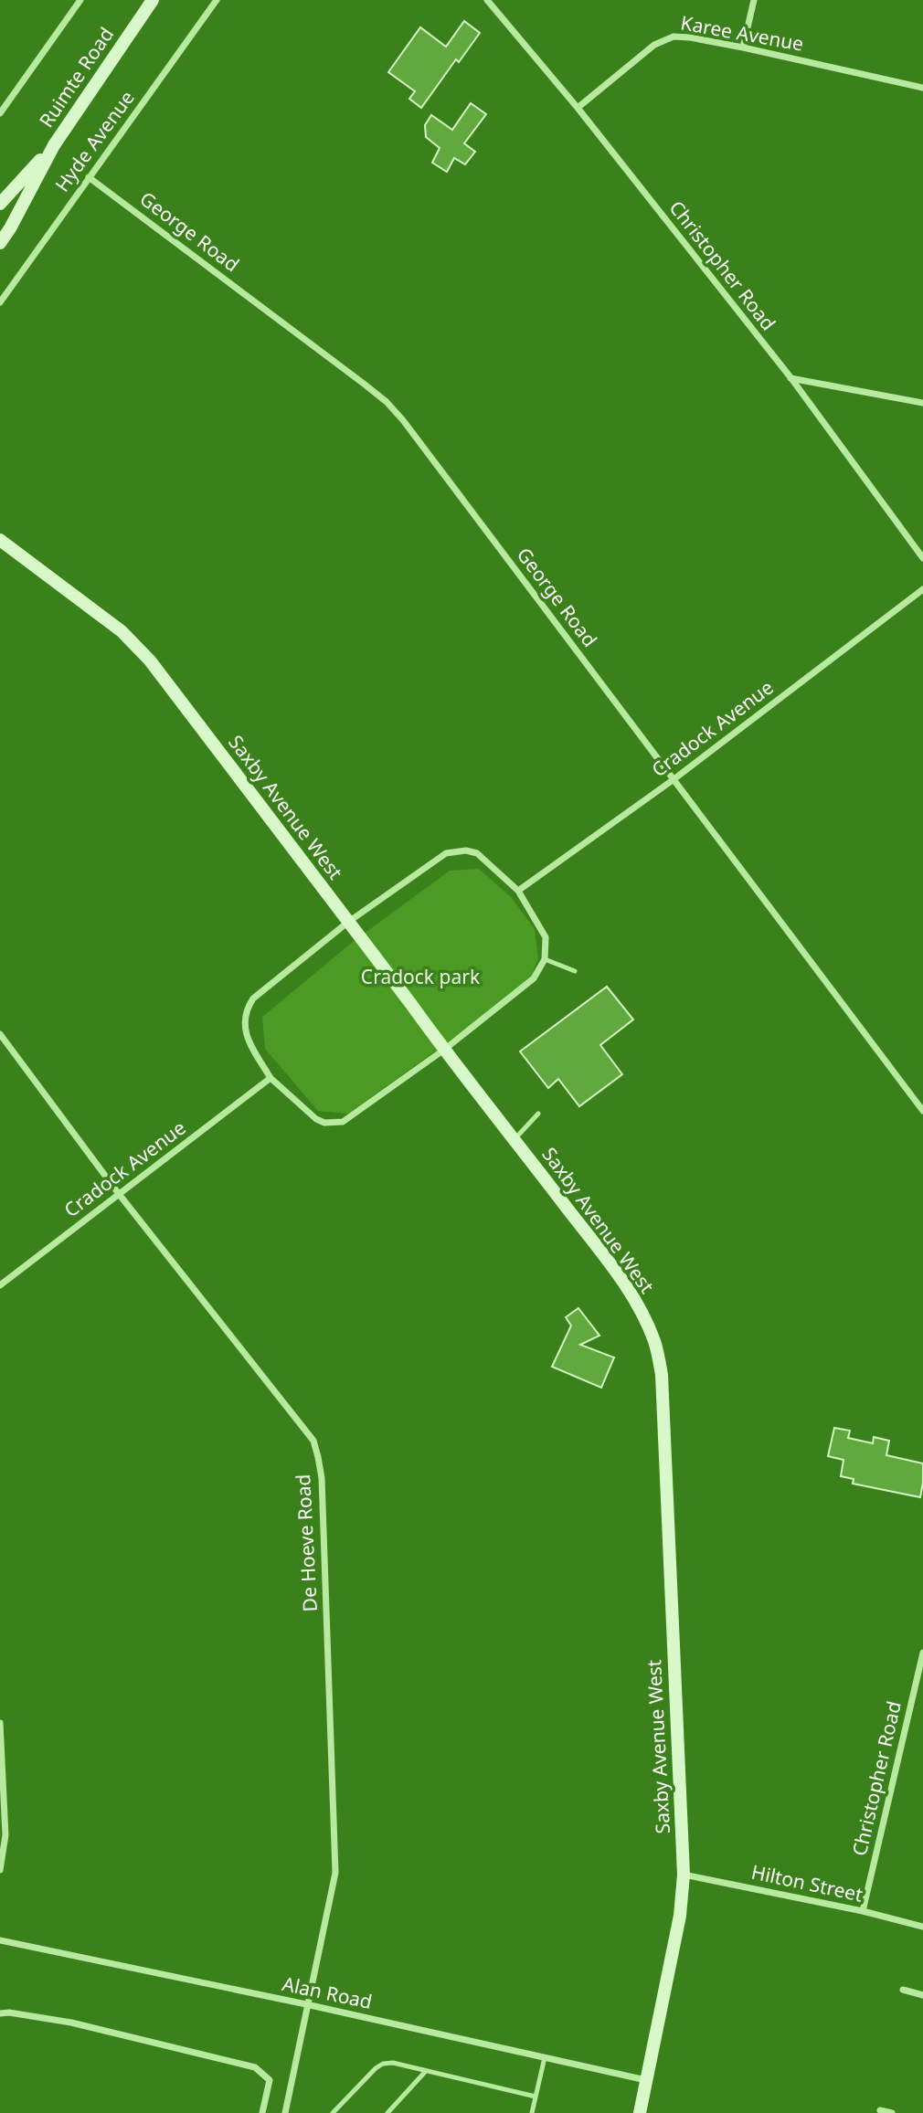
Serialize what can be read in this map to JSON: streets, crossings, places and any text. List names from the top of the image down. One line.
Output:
{"streets":{"street":["Karee Avenue","Ruimte Road","Hyde Avenue","George Road","Christopher Road","Cradock Avenue","Saxby Avenue West","De Hoeve Road","Hilton Street","Alan Road"]},"crossings":[["Karee Avenue","Christopher Road"],["Hyde Avenue","George Road"],["George Road","Cradock Avenue"],["Christopher Road","Hilton Street"],["Cradock Avenue","De Hoeve Road"],["Saxby Avenue West","Hilton Street"],["Saxby Avenue West","Alan Road"],["De Hoeve Road","Alan Road"]],"parks":["Cradock park"]}
